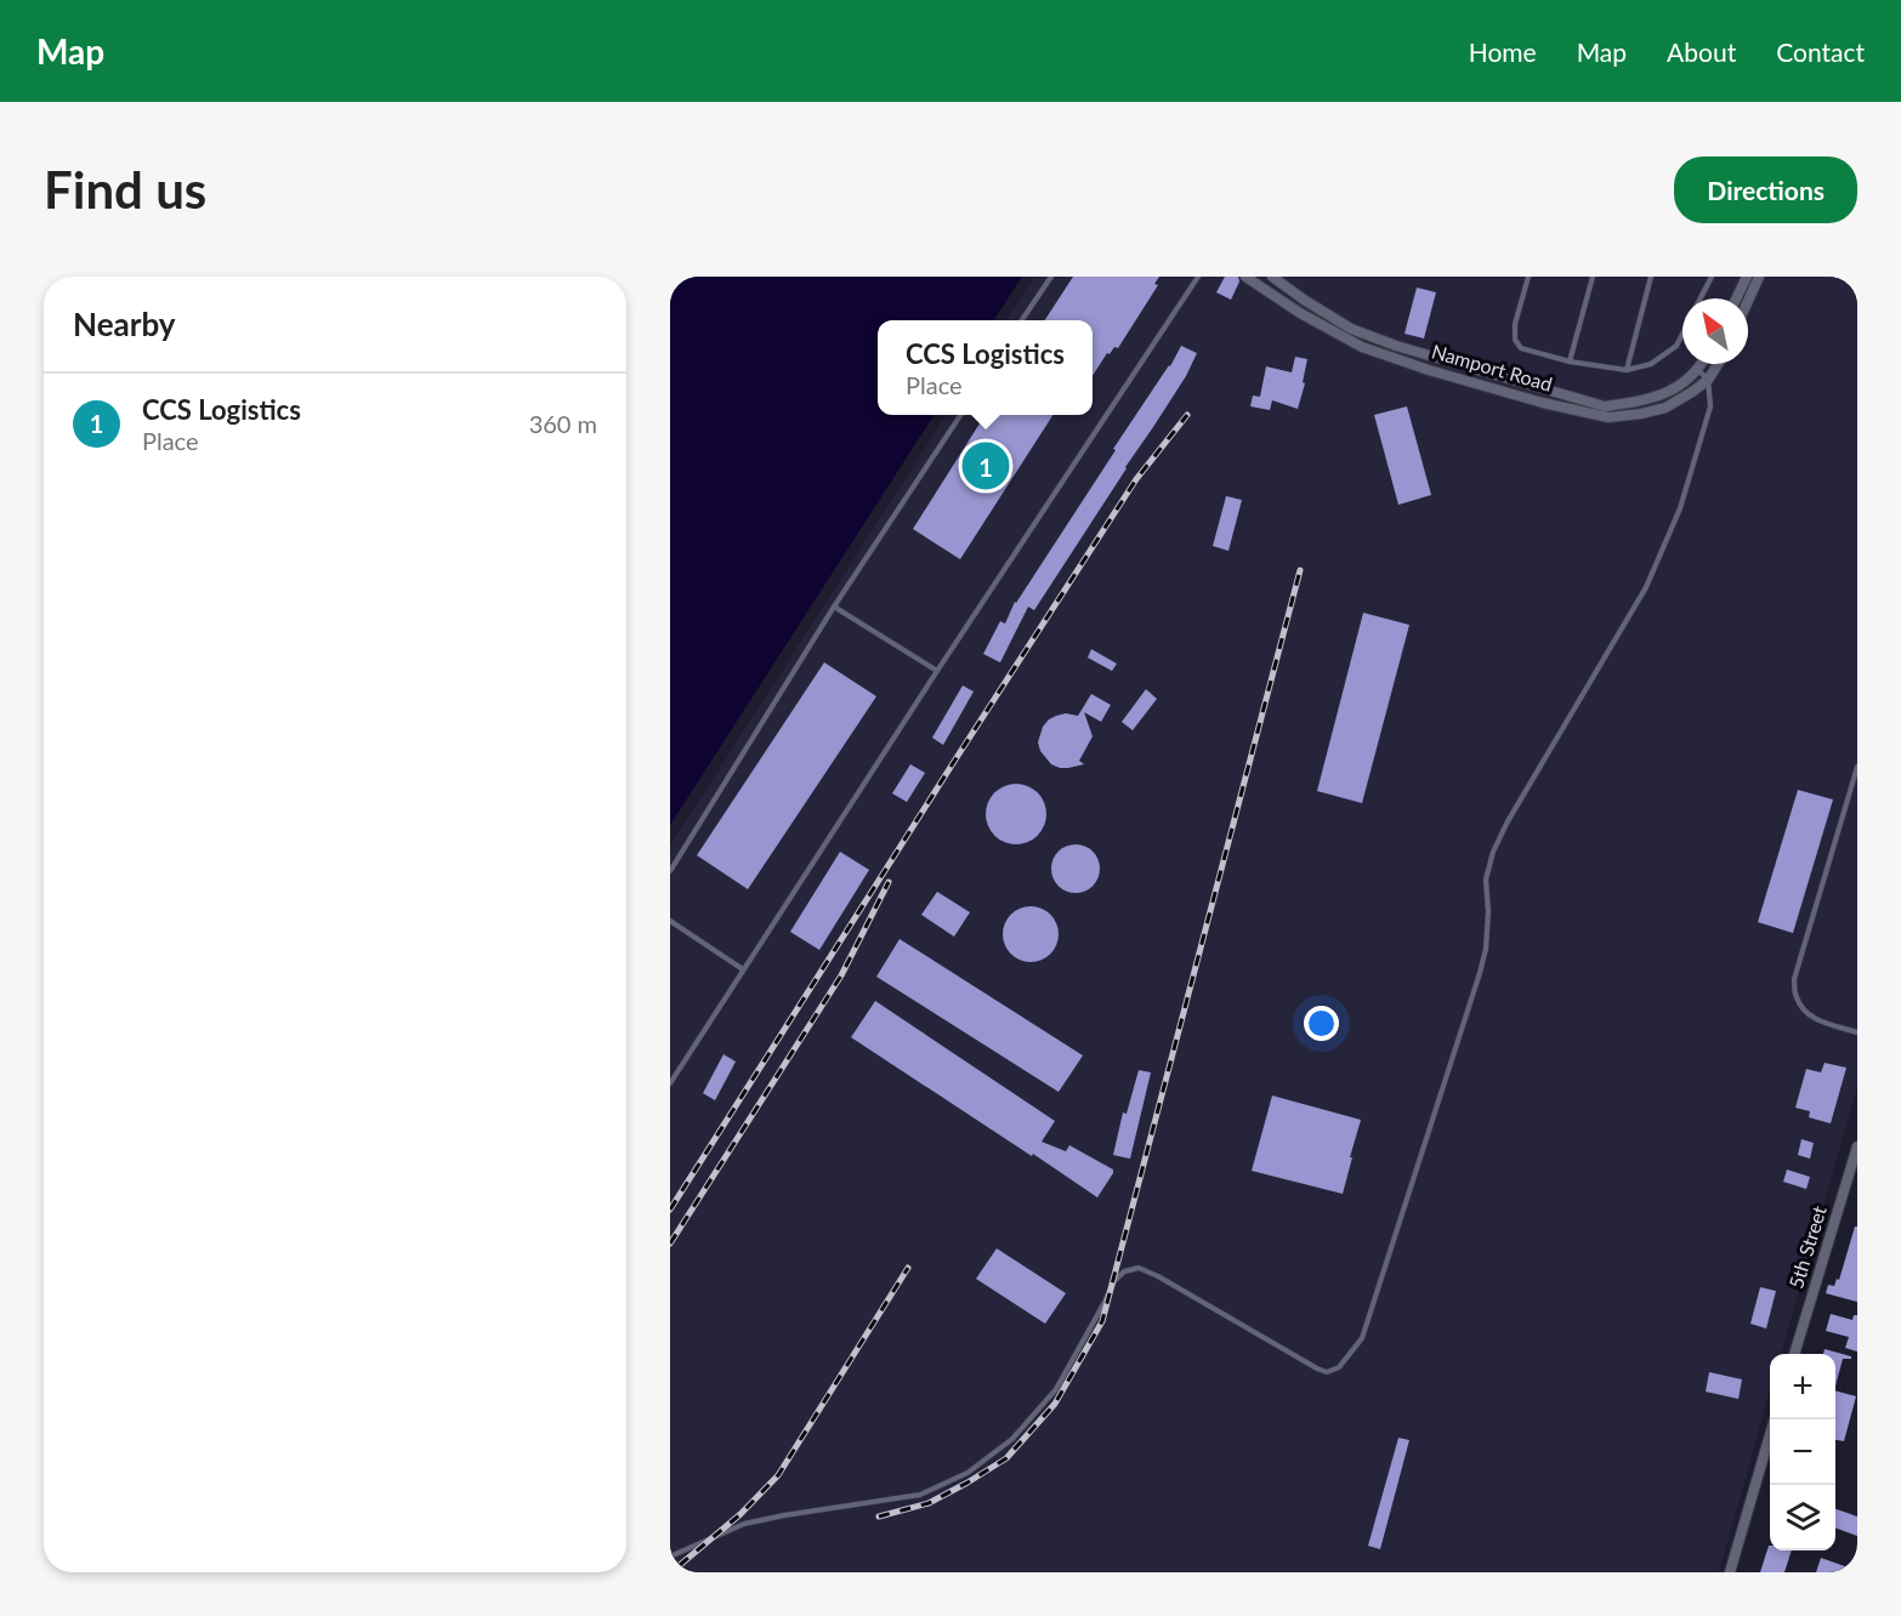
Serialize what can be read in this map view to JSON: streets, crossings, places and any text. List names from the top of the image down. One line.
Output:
{"streets":{"street":["Namport Road","5th Street"]},"north":"top left","page":{"header":"Map","nav":["Home","Map","About","Contact"],"buttons":"Directions","title":"Find us","heading":"Nearby","popup":["CCS Logistics","Place"],"list":[{"mark":"1","name":"CCS Logistics","note":"Place","value":"360 m"}],"pins":"1","map_buttons":["+","−"]}}
